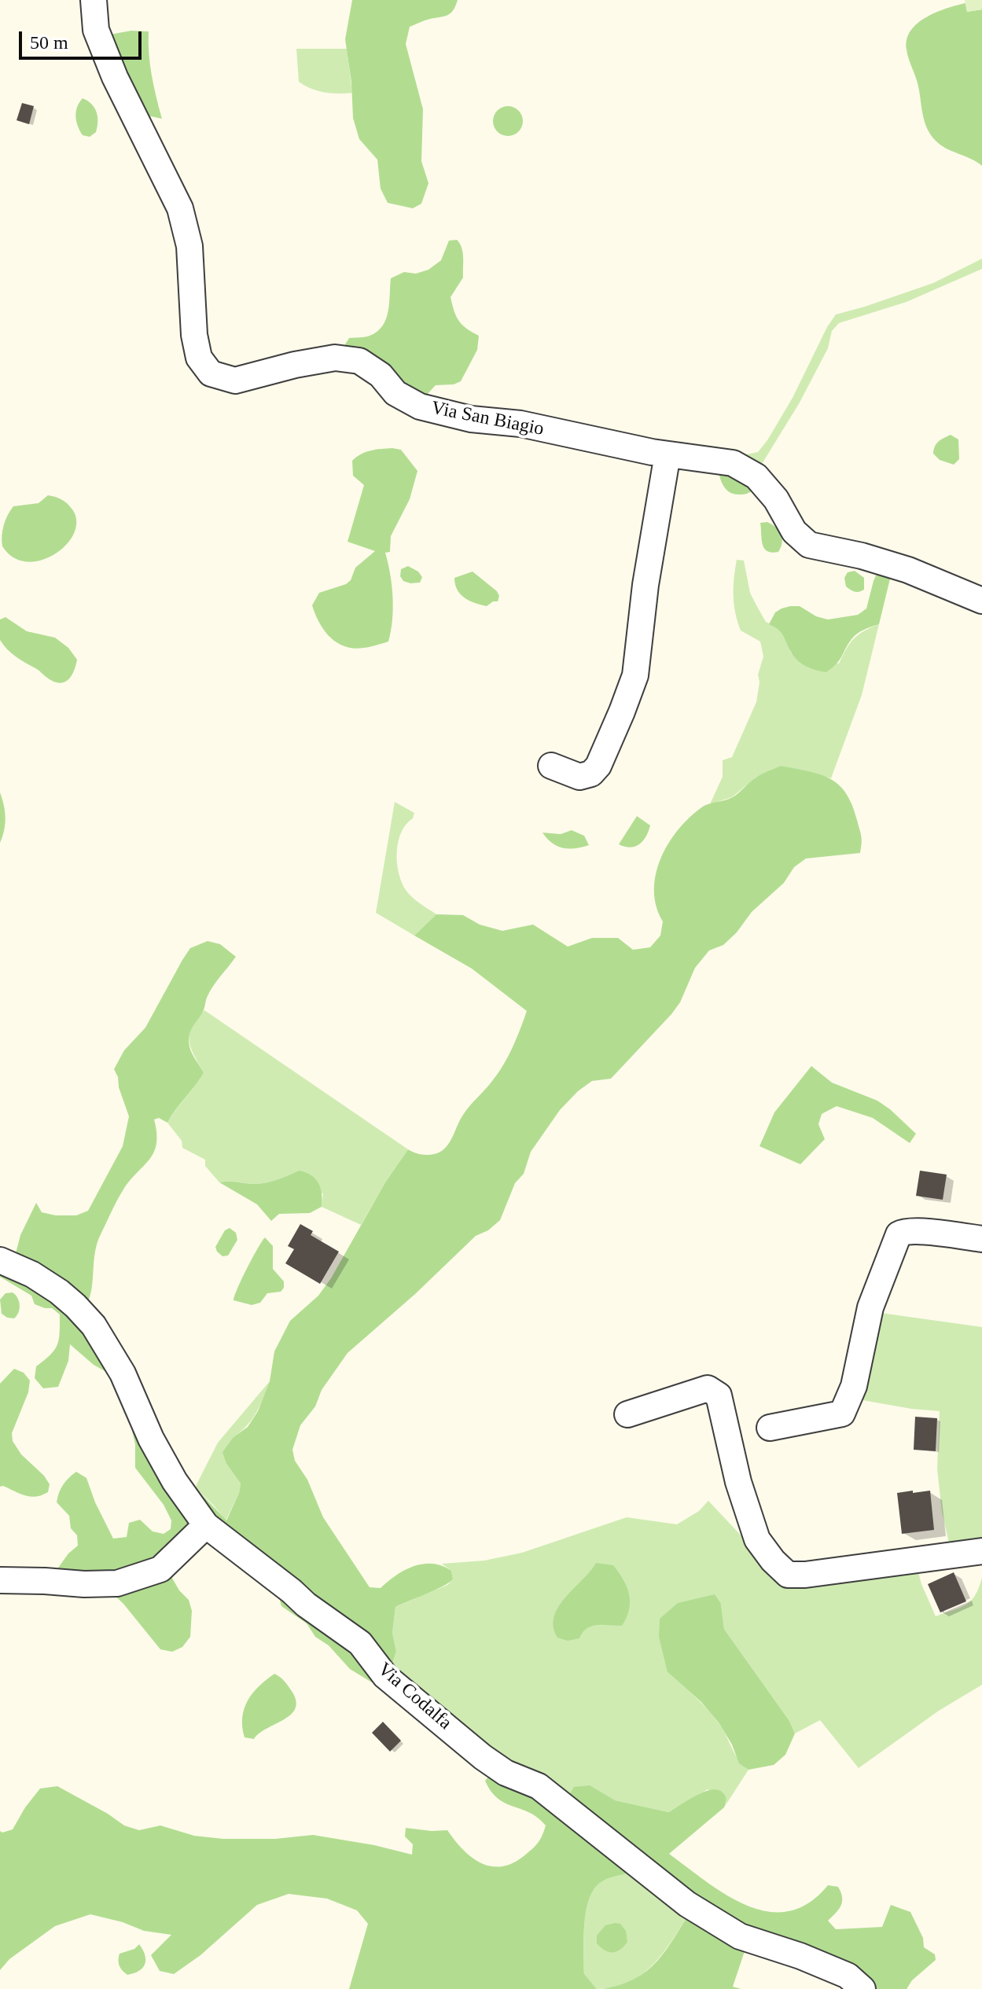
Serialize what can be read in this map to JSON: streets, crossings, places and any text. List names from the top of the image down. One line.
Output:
{"streets":{"street":["Via San Biagio","Via Codalfa"]},"scale_bar":"50 m"}
